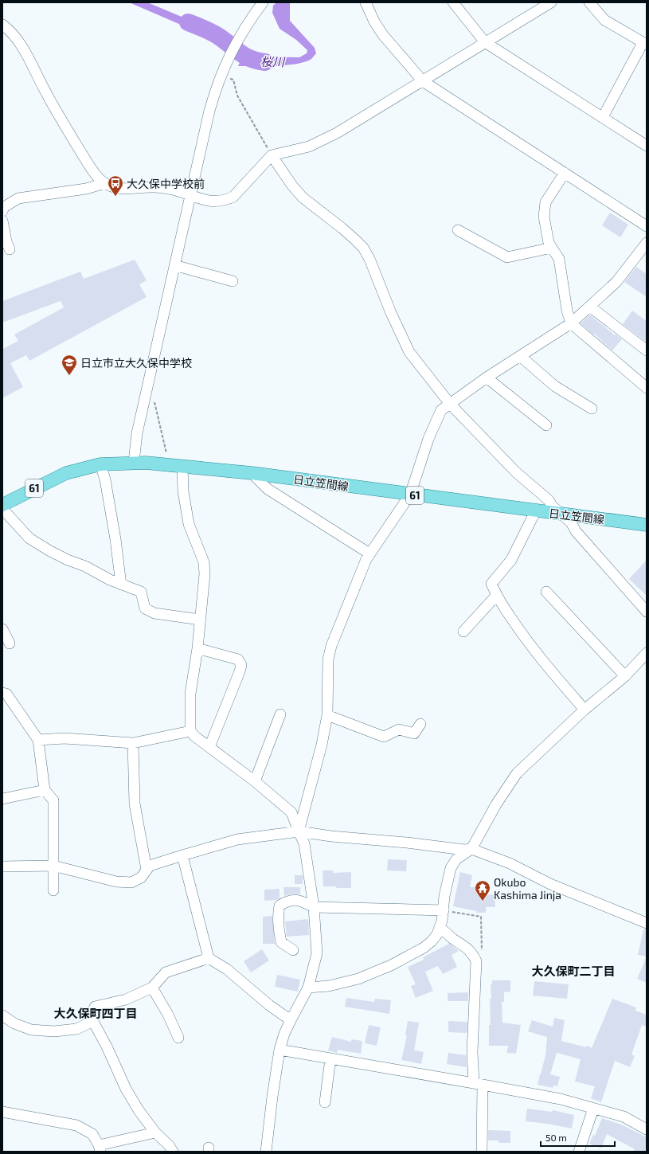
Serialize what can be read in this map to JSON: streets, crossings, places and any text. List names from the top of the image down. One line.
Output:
{"streets":{"main road":["日立笠間線","61"]},"districts":["大久保町二丁目","大久保町四丁目"],"water":["桜川"],"places":{"bus stop":["大久保中学校前"],"school or university":["日立市立大久保中学校"],"temple":["Okubo Kashima Jinja"]},"scale_bar":"50 m"}
